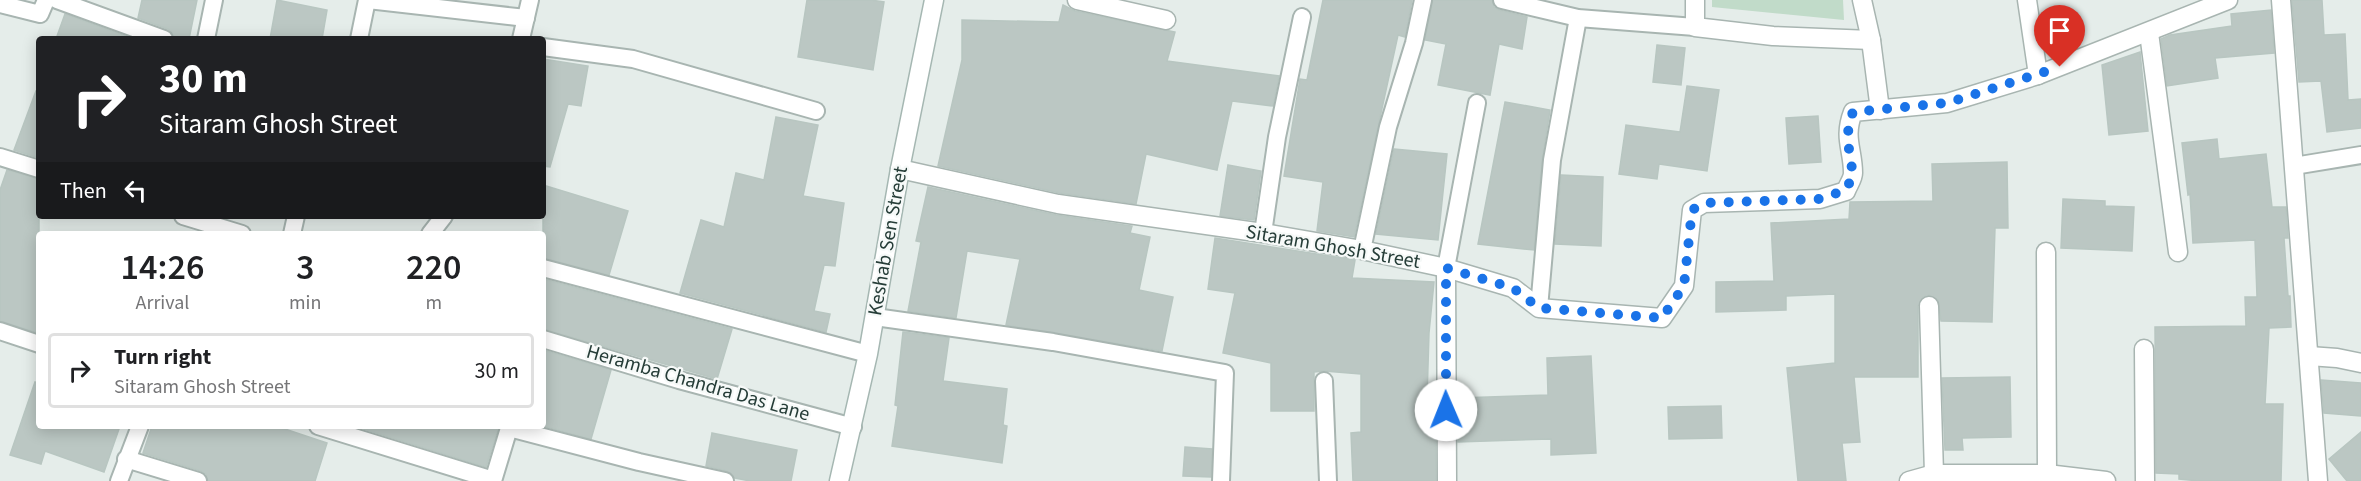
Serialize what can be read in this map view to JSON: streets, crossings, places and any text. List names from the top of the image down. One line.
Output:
{"streets":{"street":["Keshab Sen Street","Sitaram Ghosh Street"],"lane":["Heramba Chandra Das Lane"]},"crossings":[["Keshab Sen Street","Sitaram Ghosh Street"],["Keshab Sen Street","Heramba Chandra Das Lane"]],"page":{"turn":["30 m","Sitaram Ghosh Street"],"then":"Then","eta":["14:26","Arrival","3","min","220","m"],"list":[{"name":"Turn right","note":"Sitaram Ghosh Street","value":"30 m"}]}}
